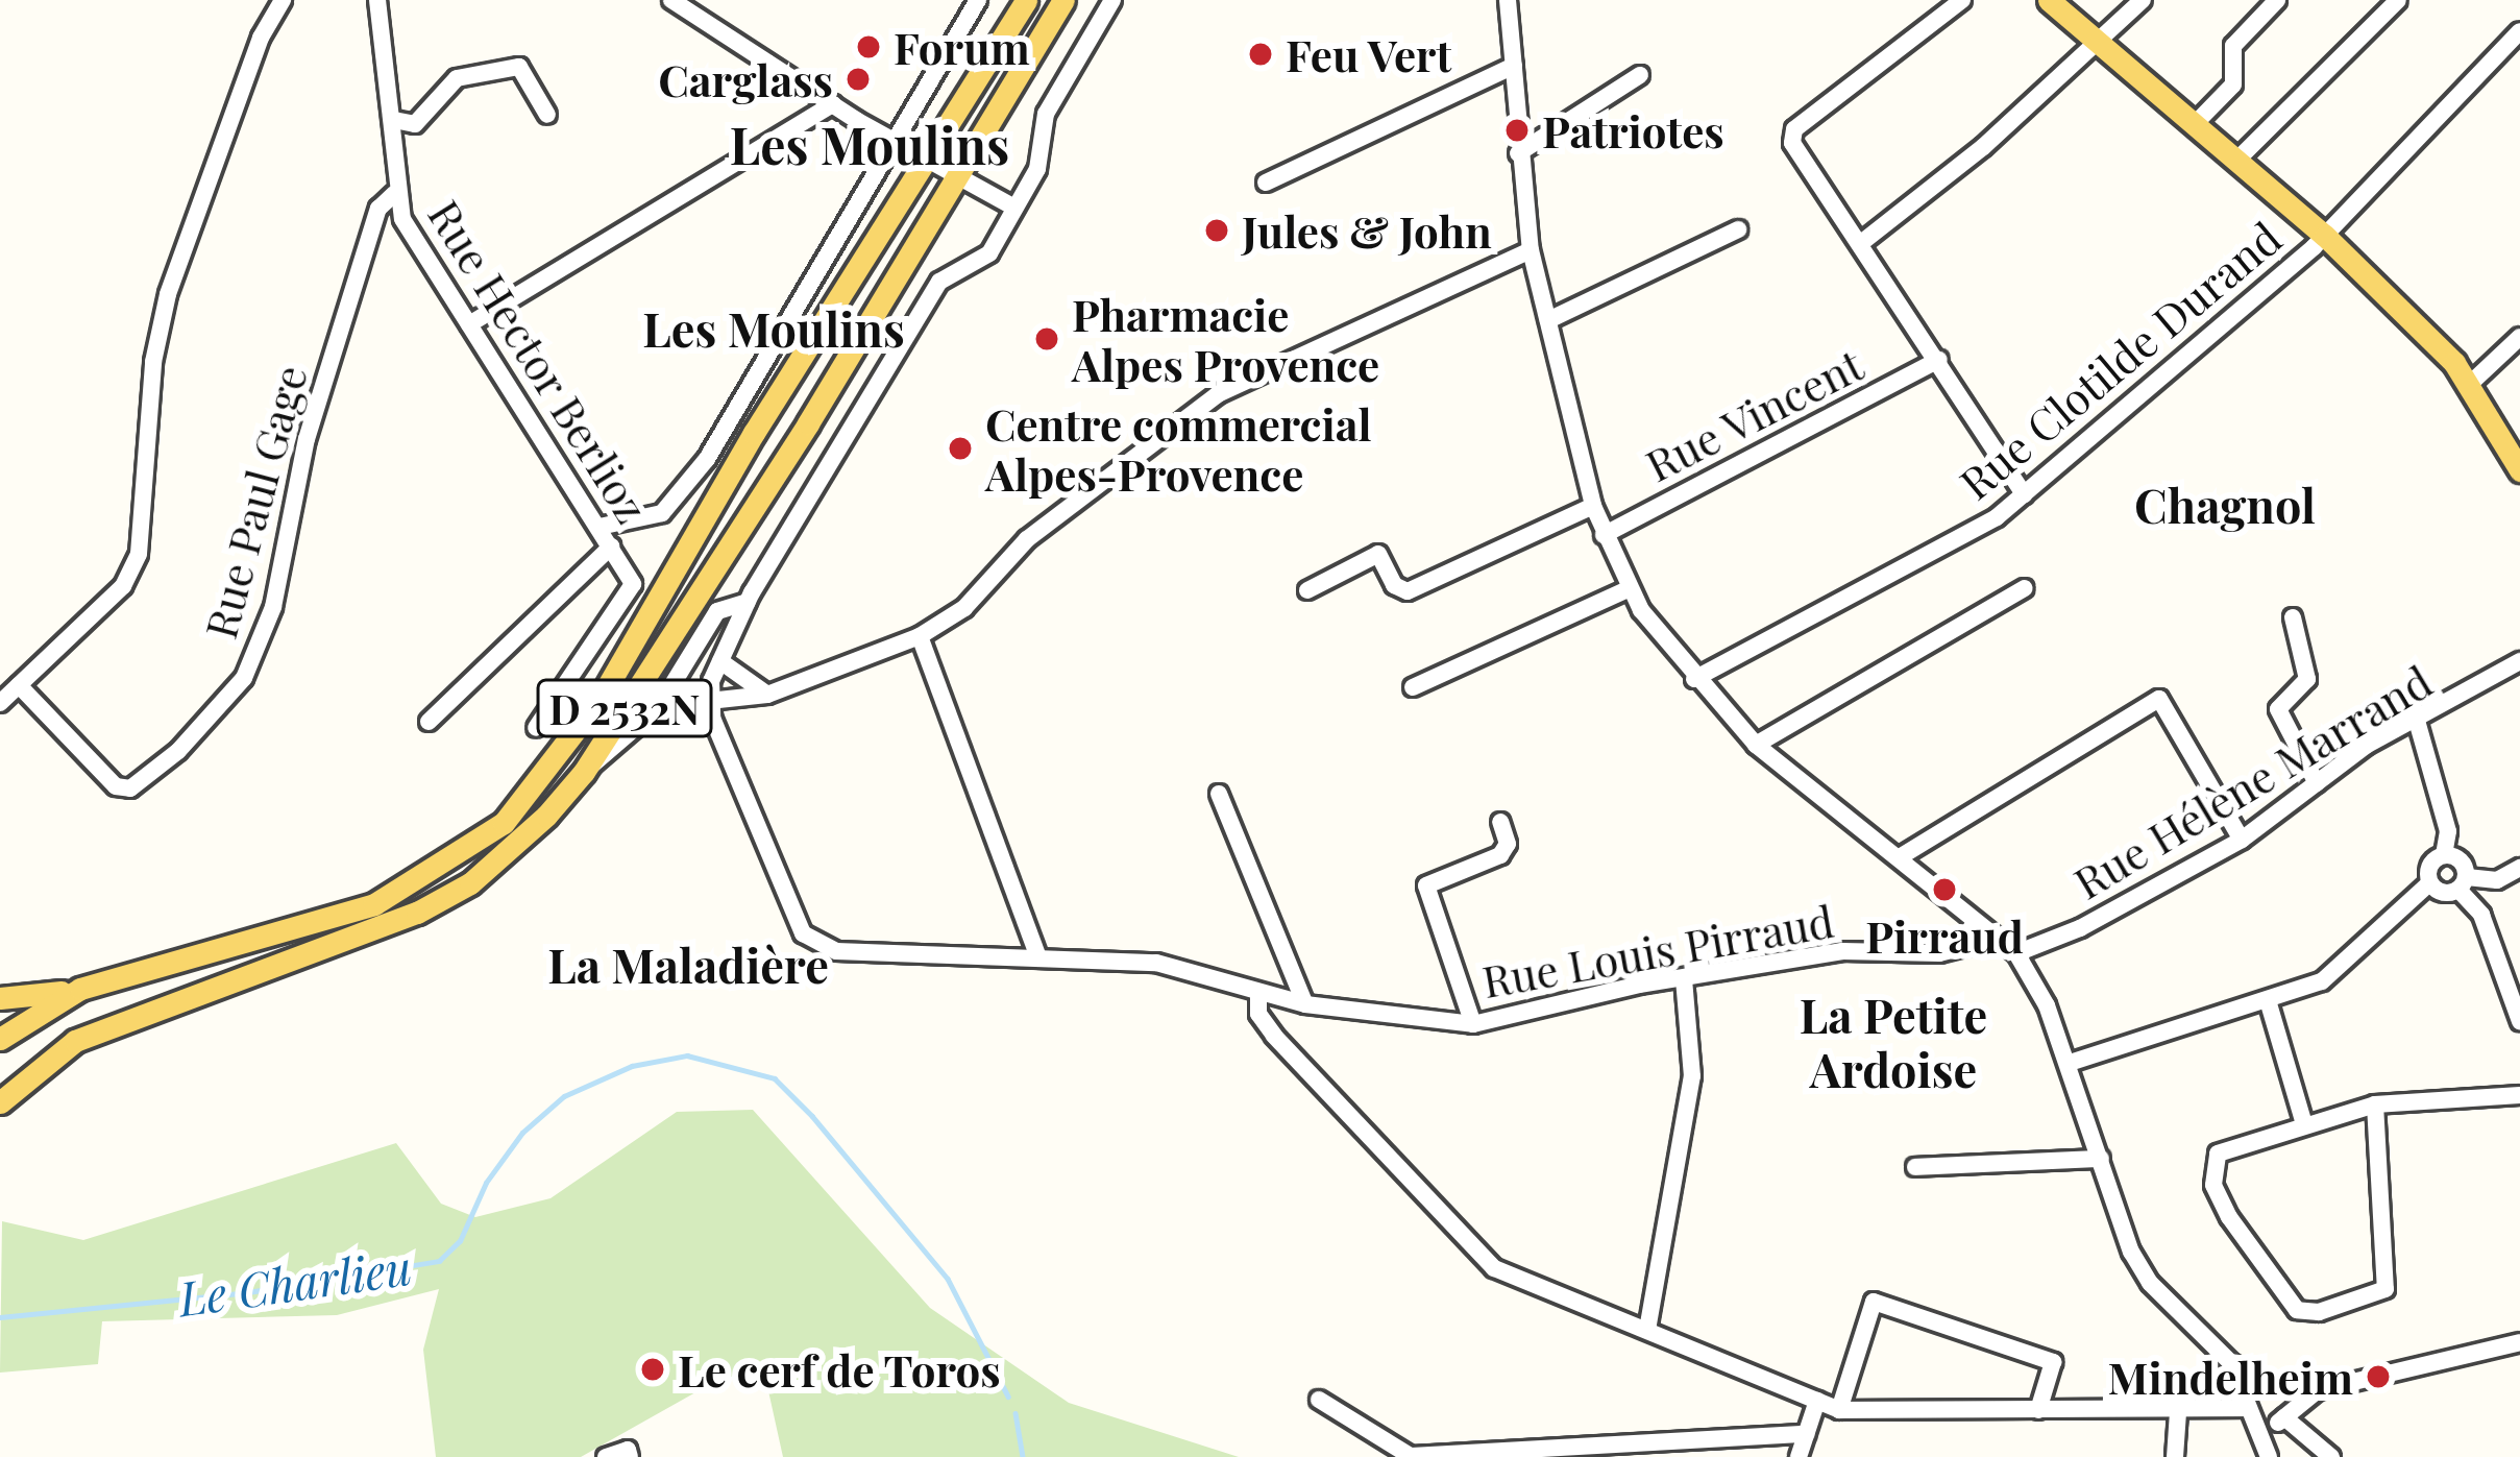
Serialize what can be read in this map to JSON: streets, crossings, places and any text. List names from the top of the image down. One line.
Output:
{"streets":{"main road":["D 2532N"],"street":["Rue Clotilde Durand","Rue Hector Berlioz","Rue Vincent","Rue Paul Gage","Rue Hélène Marrand","Rue Louis Pirraud"]},"crossings":[["Rue Hector Berlioz","Rue Paul Gage"]],"districts":["Les Moulins","Les Moulins","Chagnol","La Maladière","La Petite Ardoise"],"water":["Le Charlieu"],"places":["Forum","Feu Vert","Carglass","Patriotes","Jules & John","Pharmacie Alpes Provence","Centre commercial Alpes-Provence","Pirraud","Le cerf de Toros","Mindelheim"]}
